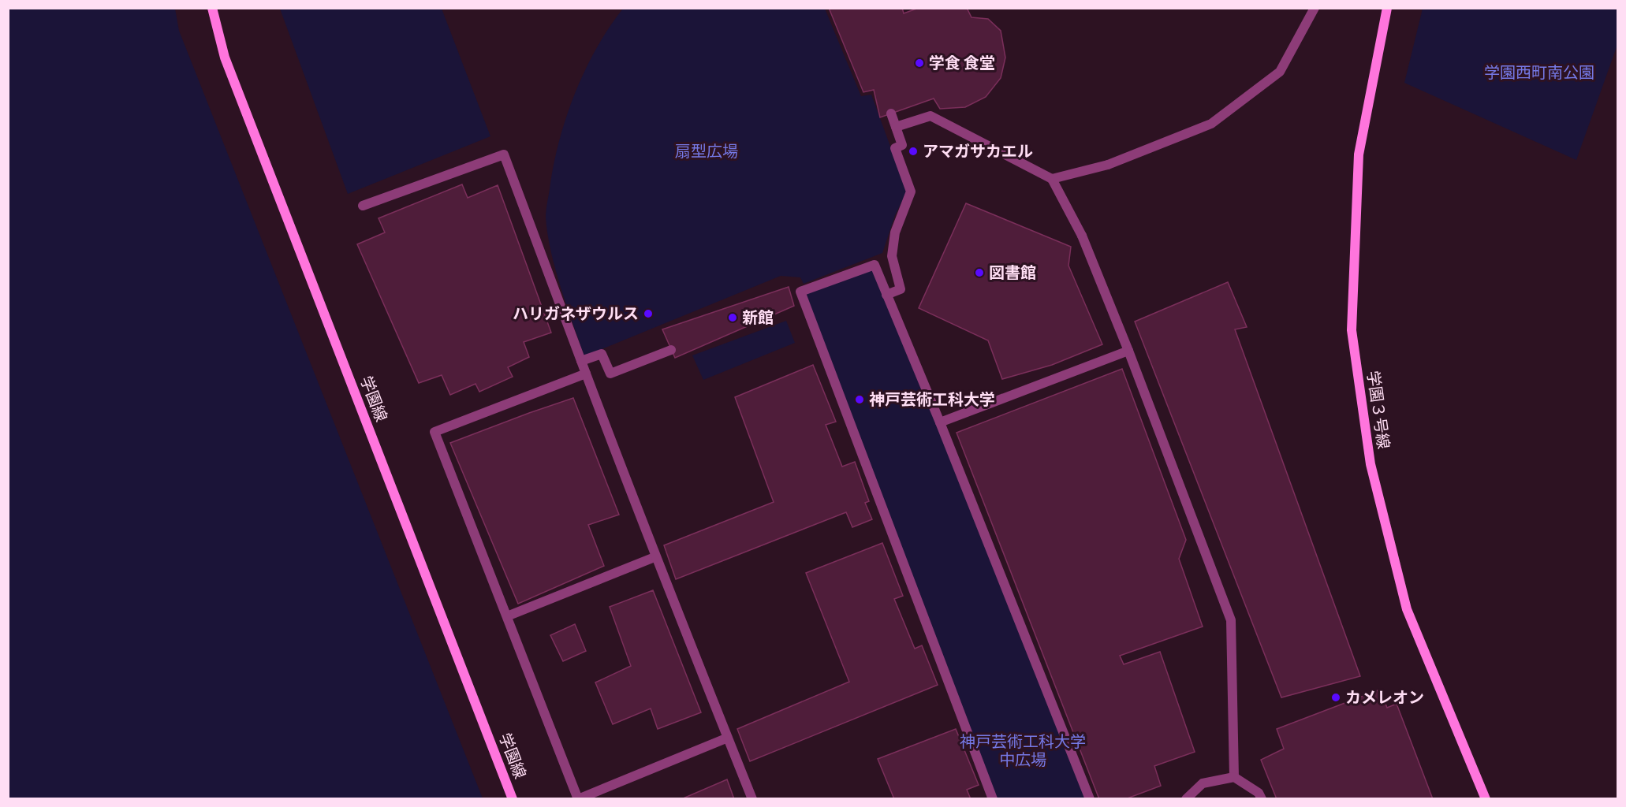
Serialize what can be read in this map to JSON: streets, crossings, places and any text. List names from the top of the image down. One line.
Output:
{"streets":{"street":["学園線","学園３号線"]},"parks":["学園西町南公園","扇型広場","神戸芸術工科大学 中広場"],"places":["学食 食堂","アマガサカエル","図書館","ハリガネザウルス","新館","神戸芸術工科大学","カメレオン"]}
